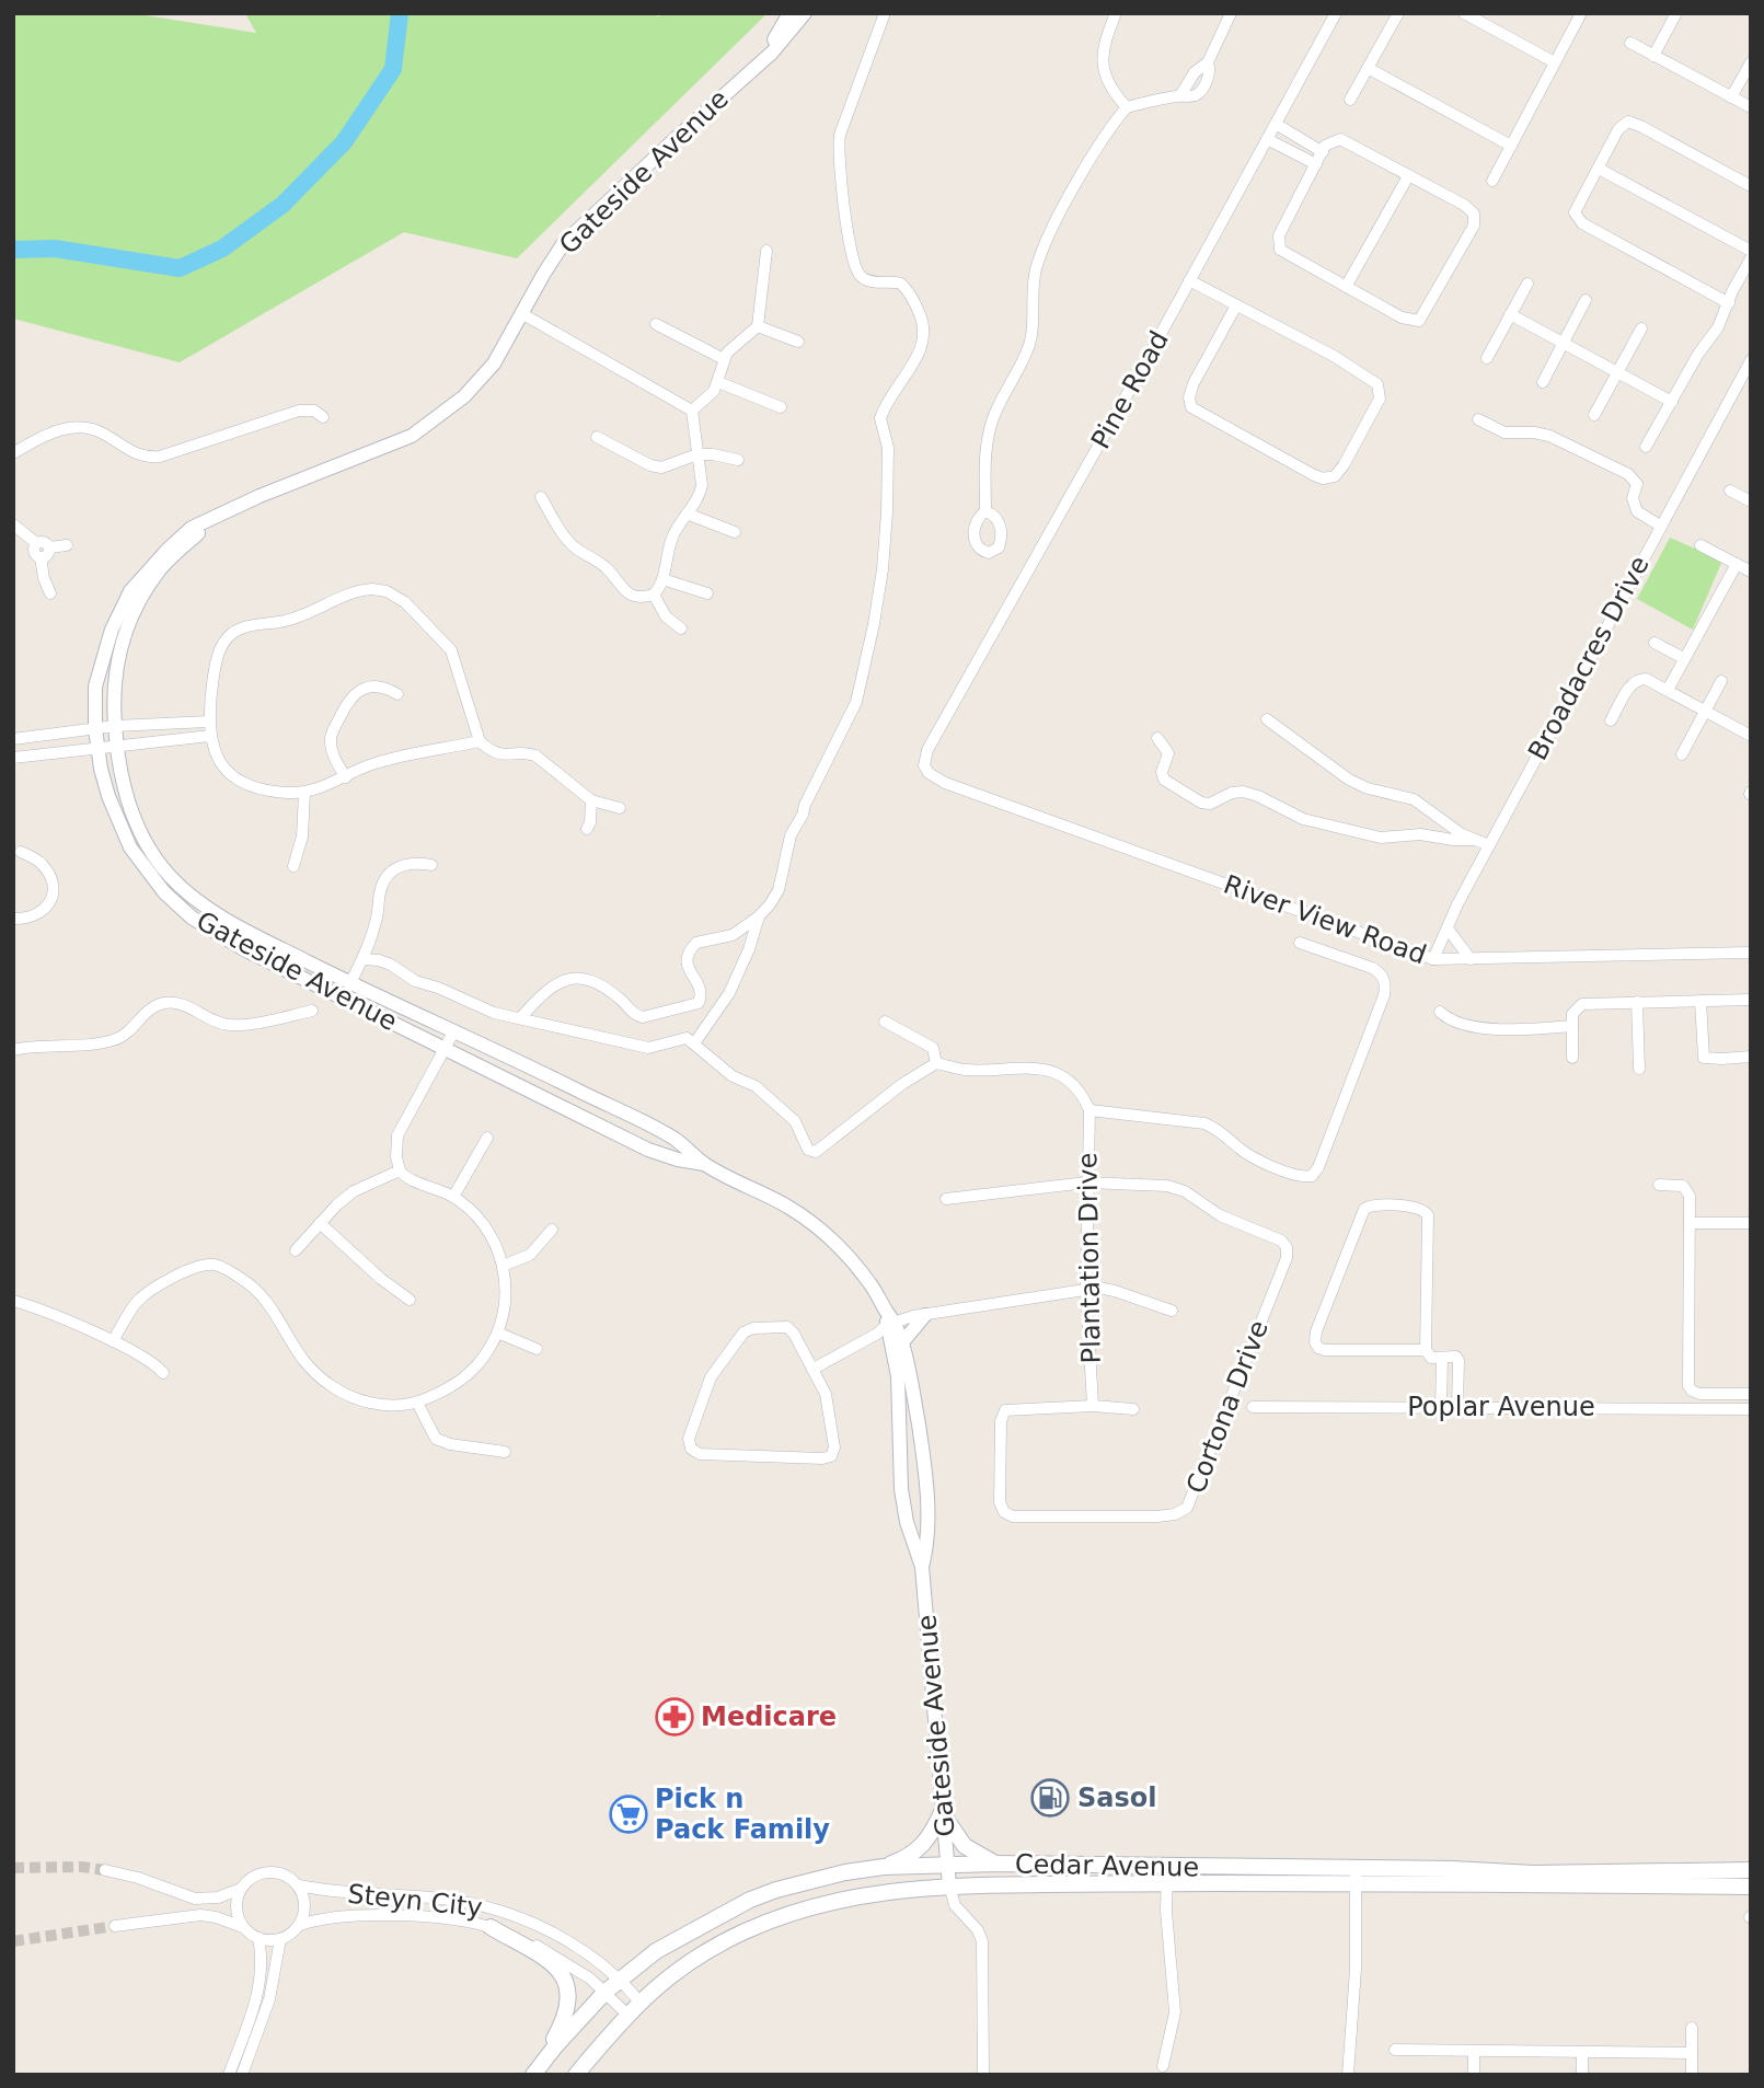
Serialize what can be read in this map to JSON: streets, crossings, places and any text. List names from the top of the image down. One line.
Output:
{"streets":{"main road":["Cedar Avenue"],"street":["Gateside Avenue","Pine Road","Broadacres Drive","River View Road","Plantation Drive","Cortona Drive","Poplar Avenue","Steyn City"]},"crossings":[["Gateside Avenue","Cedar Avenue"],["Pine Road","River View Road"],["Broadacres Drive","River View Road"],["Plantation Drive","Cortona Drive"],["Cedar Avenue","Steyn City"]],"places":{"pharmacy":["Medicare"],"fuel station":["Sasol"],"supermarket":["Pick n Pack Family"]}}
